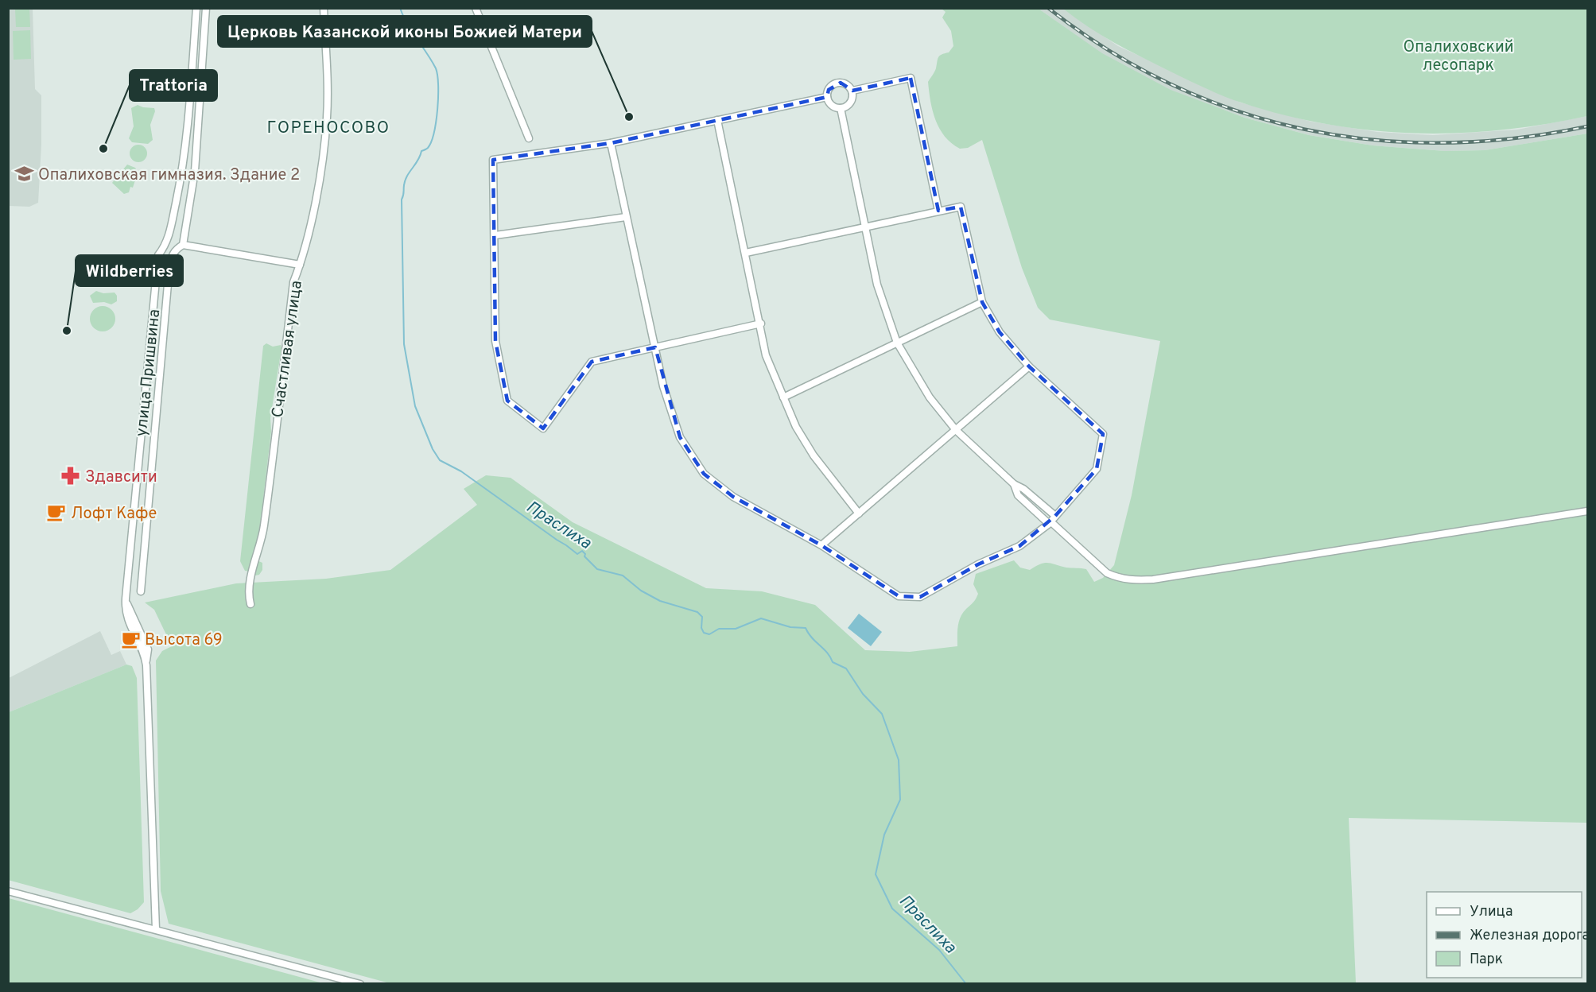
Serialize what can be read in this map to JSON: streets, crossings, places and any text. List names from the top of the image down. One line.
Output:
{"streets":{"street":["Счастливая улица","улица Пришвина"]},"districts":["ГОРЕНОСОВО"],"water":["Праслиха"],"parks":["Опалиховский лесопарк"],"places":{"other":["Церковь Казанской иконы Божией Матери","Trattoria","Wildberries"],"school or university":["Опалиховская гимназия. Здание 2"],"pharmacy":["Здавсити"],"cafe":["Лофт Кафе","Высота 69"]},"legend":["Улица","Железная дорога","Парк"]}
